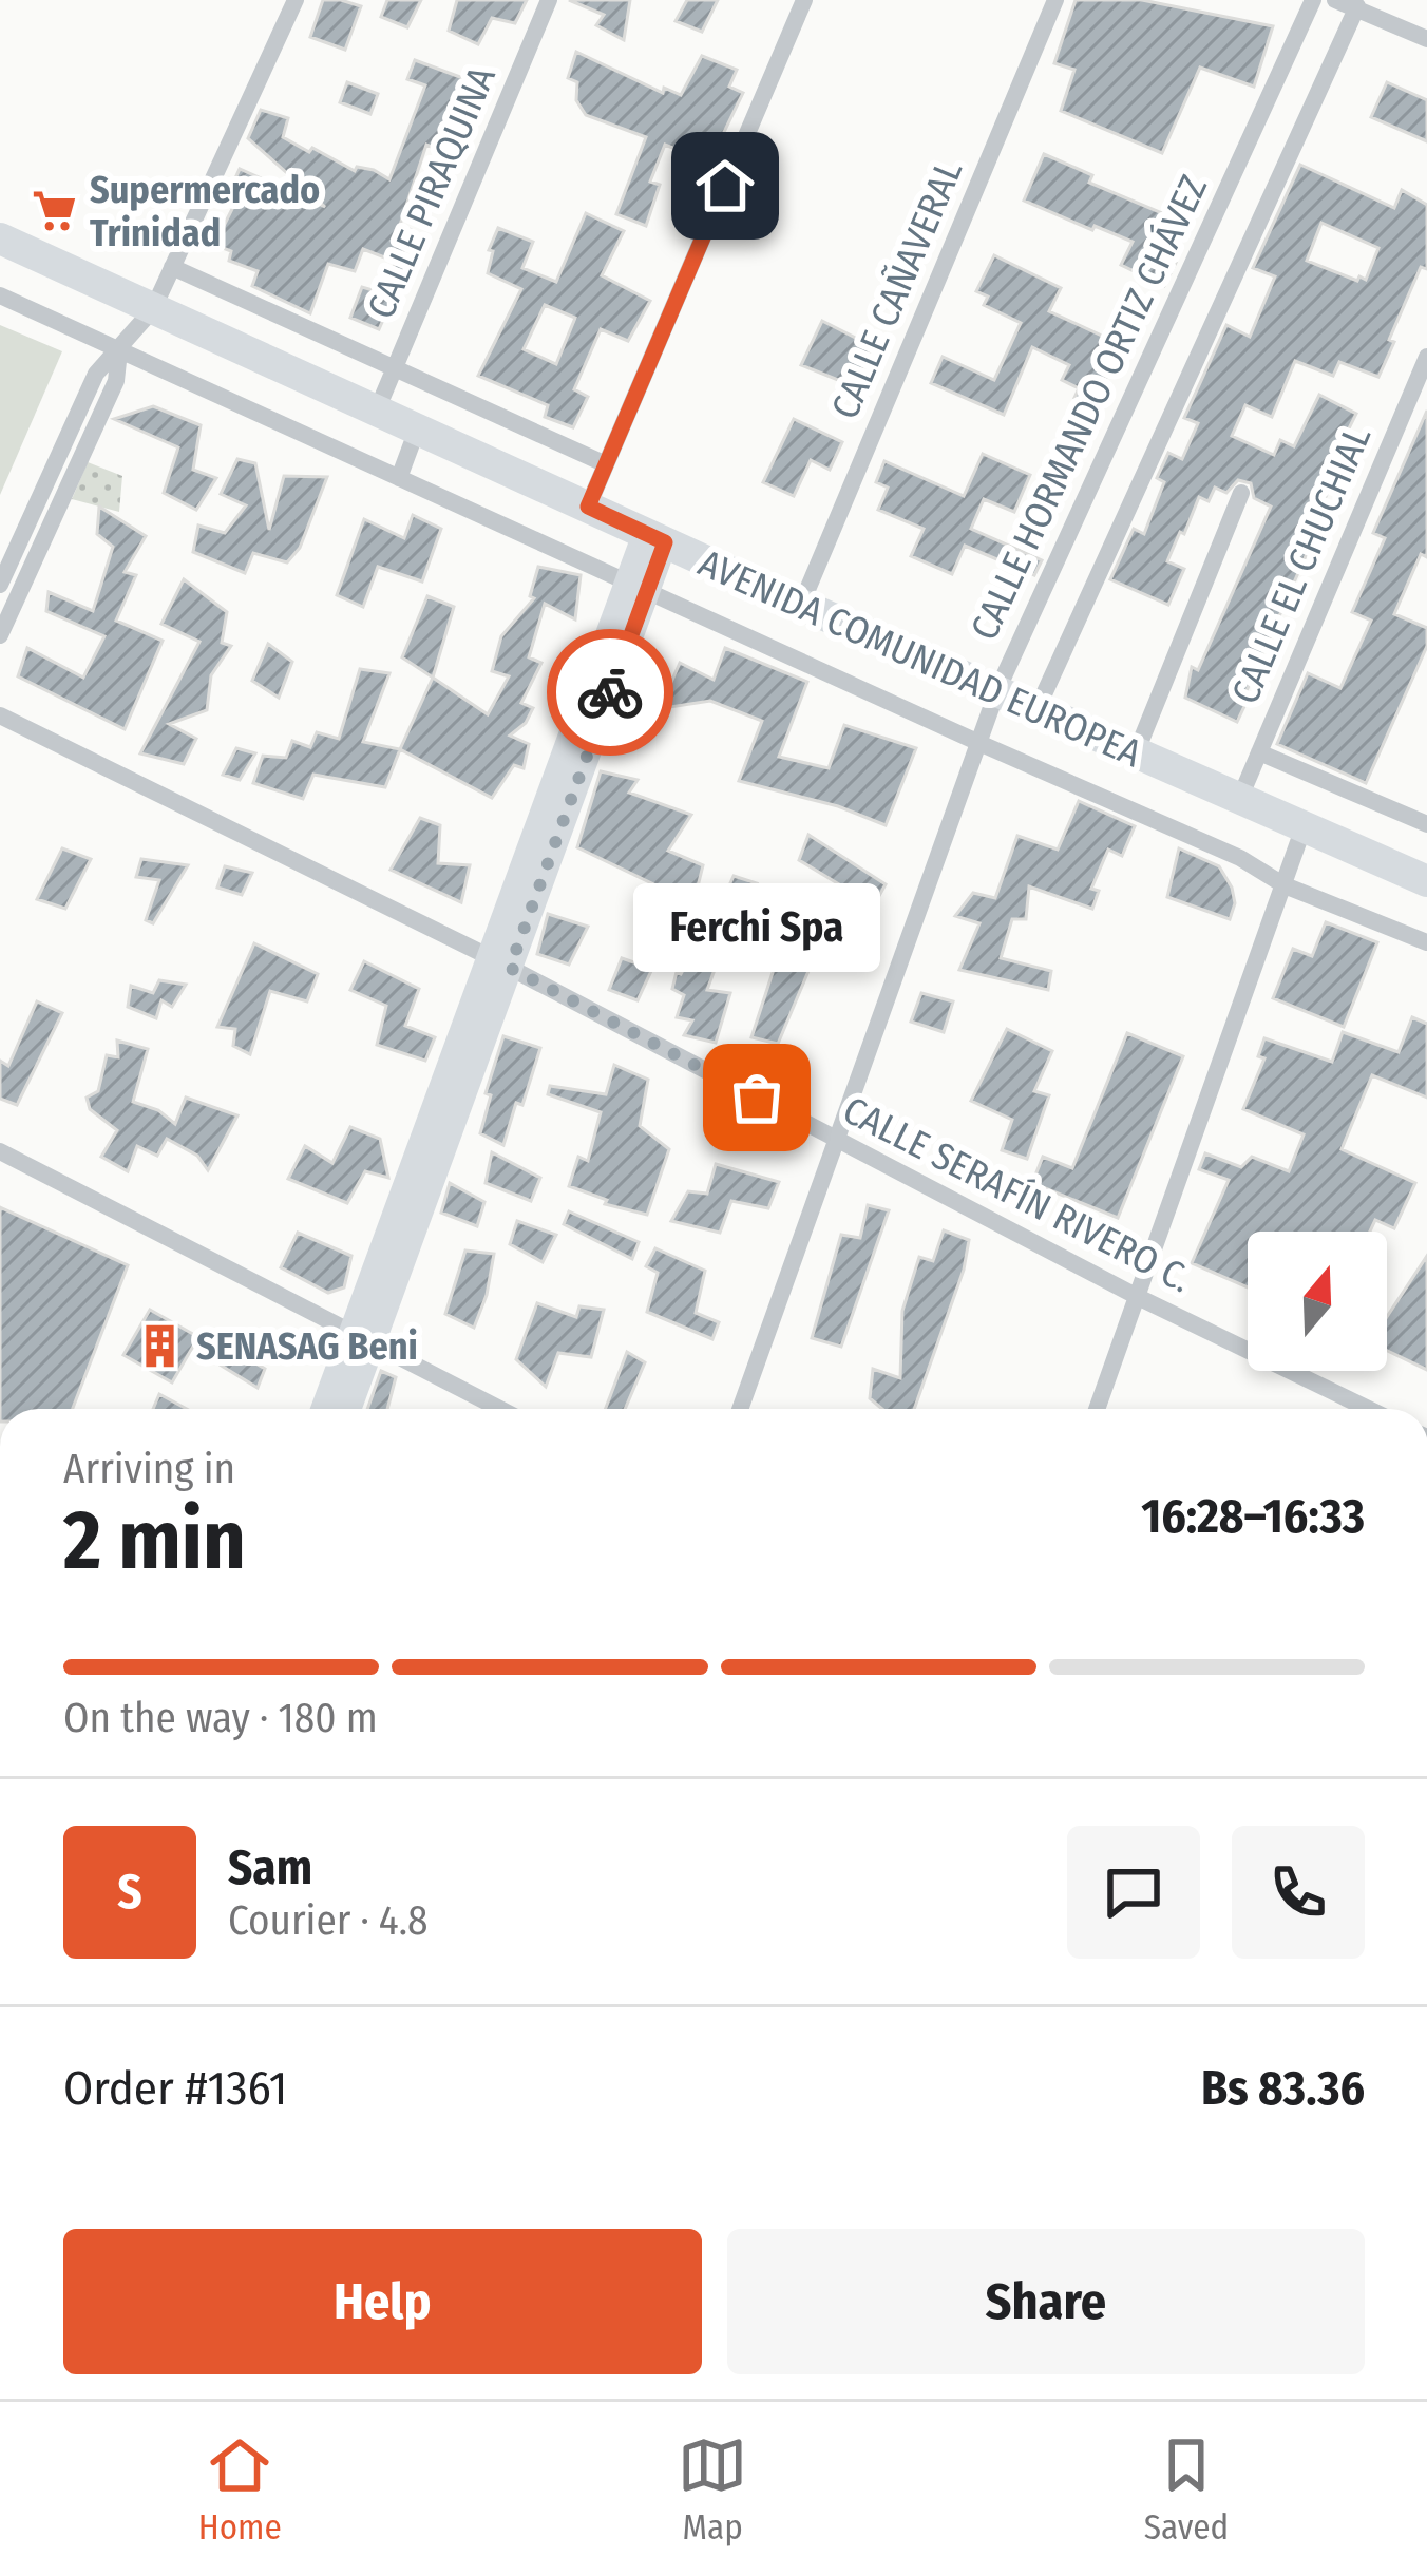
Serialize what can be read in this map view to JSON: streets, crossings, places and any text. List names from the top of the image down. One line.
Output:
{"streets":{"highway":["AVENIDA COMUNIDAD EUROPEA"],"street":["CALLE PIRAQUINA","CALLE CAÑAVERAL","CALLE HORMANDO ORTIZ CHÁVEZ","CALLE EL CHUCHIAL","CALLE SERAFÍN RIVERO C."]},"crossings":[["CALLE PIRAQUINA","AVENIDA COMUNIDAD EUROPEA"],["CALLE CAÑAVERAL","AVENIDA COMUNIDAD EUROPEA"],["CALLE HORMANDO ORTIZ CHÁVEZ","AVENIDA COMUNIDAD EUROPEA"],["CALLE HORMANDO ORTIZ CHÁVEZ","CALLE SERAFÍN RIVERO C."],["CALLE EL CHUCHIAL","AVENIDA COMUNIDAD EUROPEA"]],"places":{"supermarket":["Supermercado Trinidad"],"other":["Ferchi Spa"],"building":["SENASAG Beni"]},"north":"top","page":{"bubble":"Ferchi Spa","heading":["2 min","Arriving in","16:28–16:33"],"panel":["Sam","Courier · 4.8","Order #1361","Bs 83.36"],"bar":"On the way · 180 m","round":"S","buttons":["Help","Share"],"tabs":["Home","Map","Saved"]}}
